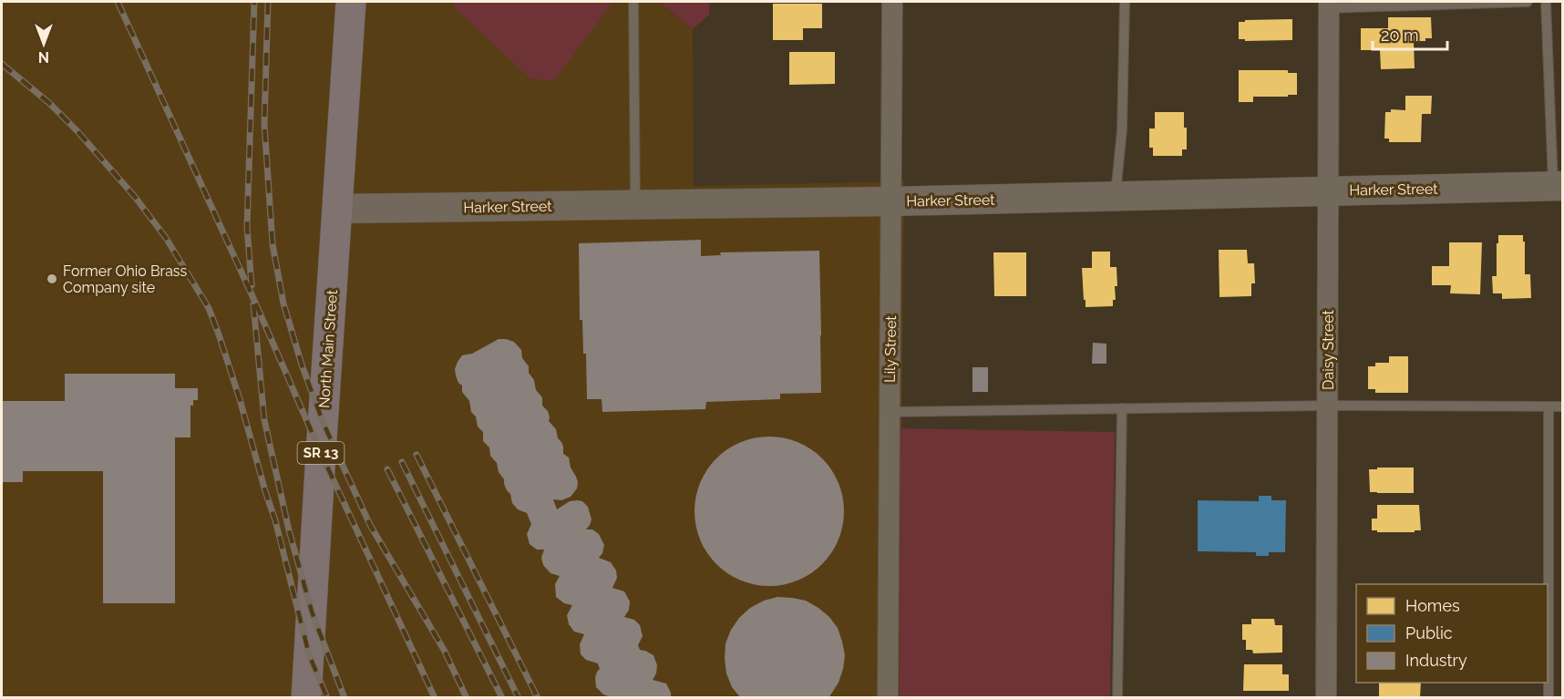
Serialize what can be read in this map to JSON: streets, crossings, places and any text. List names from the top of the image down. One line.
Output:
{"streets":{"highway":["North Main Street","SR 13"],"street":["Harker Street","Lily Street","Daisy Street"]},"crossings":[["Harker Street","North Main Street"],["Harker Street","Lily Street"],["Harker Street","Daisy Street"]],"places":["Former Ohio Brass Company site"],"legend":["Homes","Public","Industry"],"scale_bar":"20 m","north":"bottom"}
